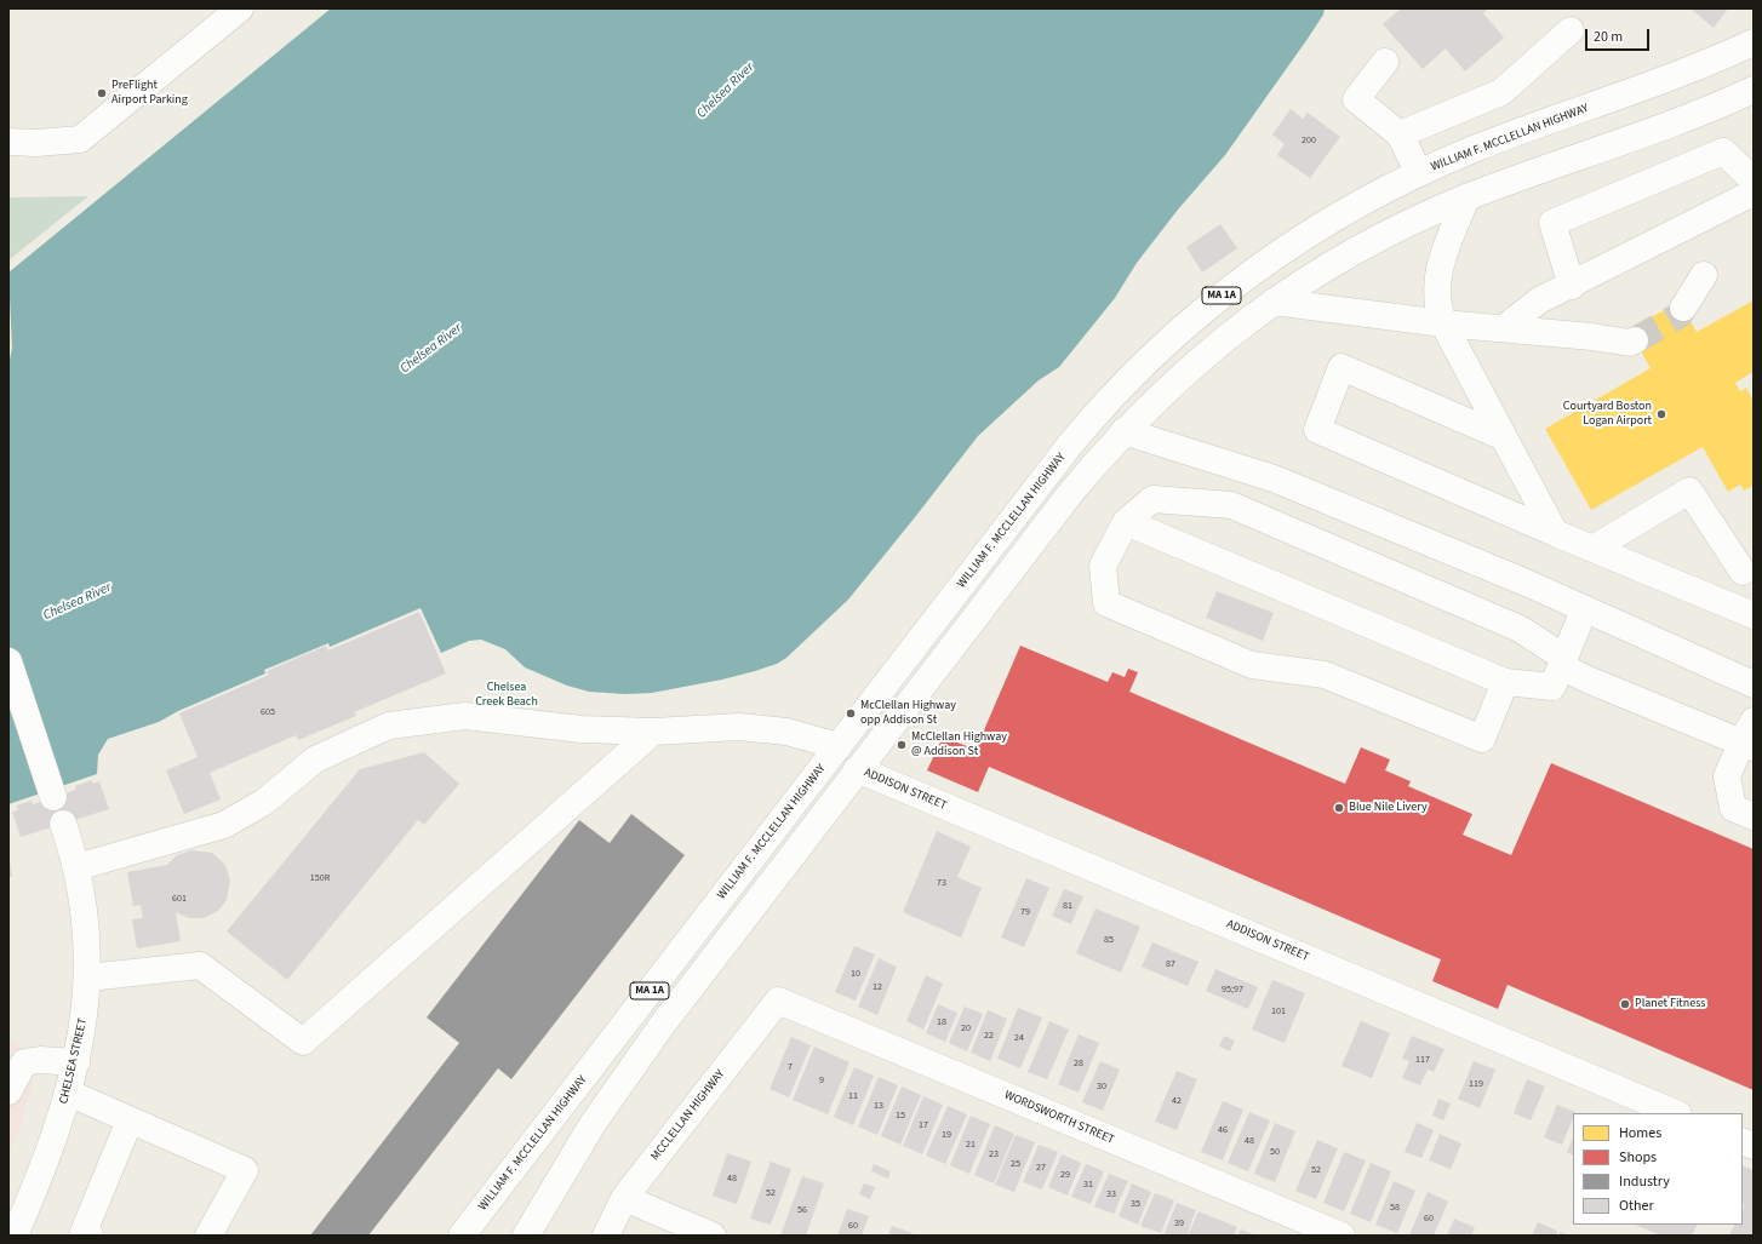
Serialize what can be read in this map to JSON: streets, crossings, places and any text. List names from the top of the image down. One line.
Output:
{"streets":{"main road":["WILLIAM F. MCCLELLAN HIGHWAY","MA 1A","ADDISON STREET","CHELSEA STREET","MCCLELLAN HIGHWAY","WORDSWORTH STREET"]},"crossings":[["MA 1A","ADDISON STREET"],["MCCLELLAN HIGHWAY","WORDSWORTH STREET"]],"water":["Chelsea River"],"parks":["Chelsea Creek Beach"],"places":["PreFlight Airport Parking","Courtyard Boston Logan Airport","McClellan Highway opp Addison St","McClellan Highway @ Addison St","Blue Nile Livery","Planet Fitness"],"house_numbers":["200","605","150R","73","601","81","79","85","87","10","12","95;97","101","18","20","22","24","117","28","7","9","119","30","11","42","13","15","17","46","19","48","21","50","23","25","27","52","29","48","31","52","33","35","58","56","60","39","60"],"legend":["Homes","Shops","Industry","Other"],"scale_bar":"20 m"}
